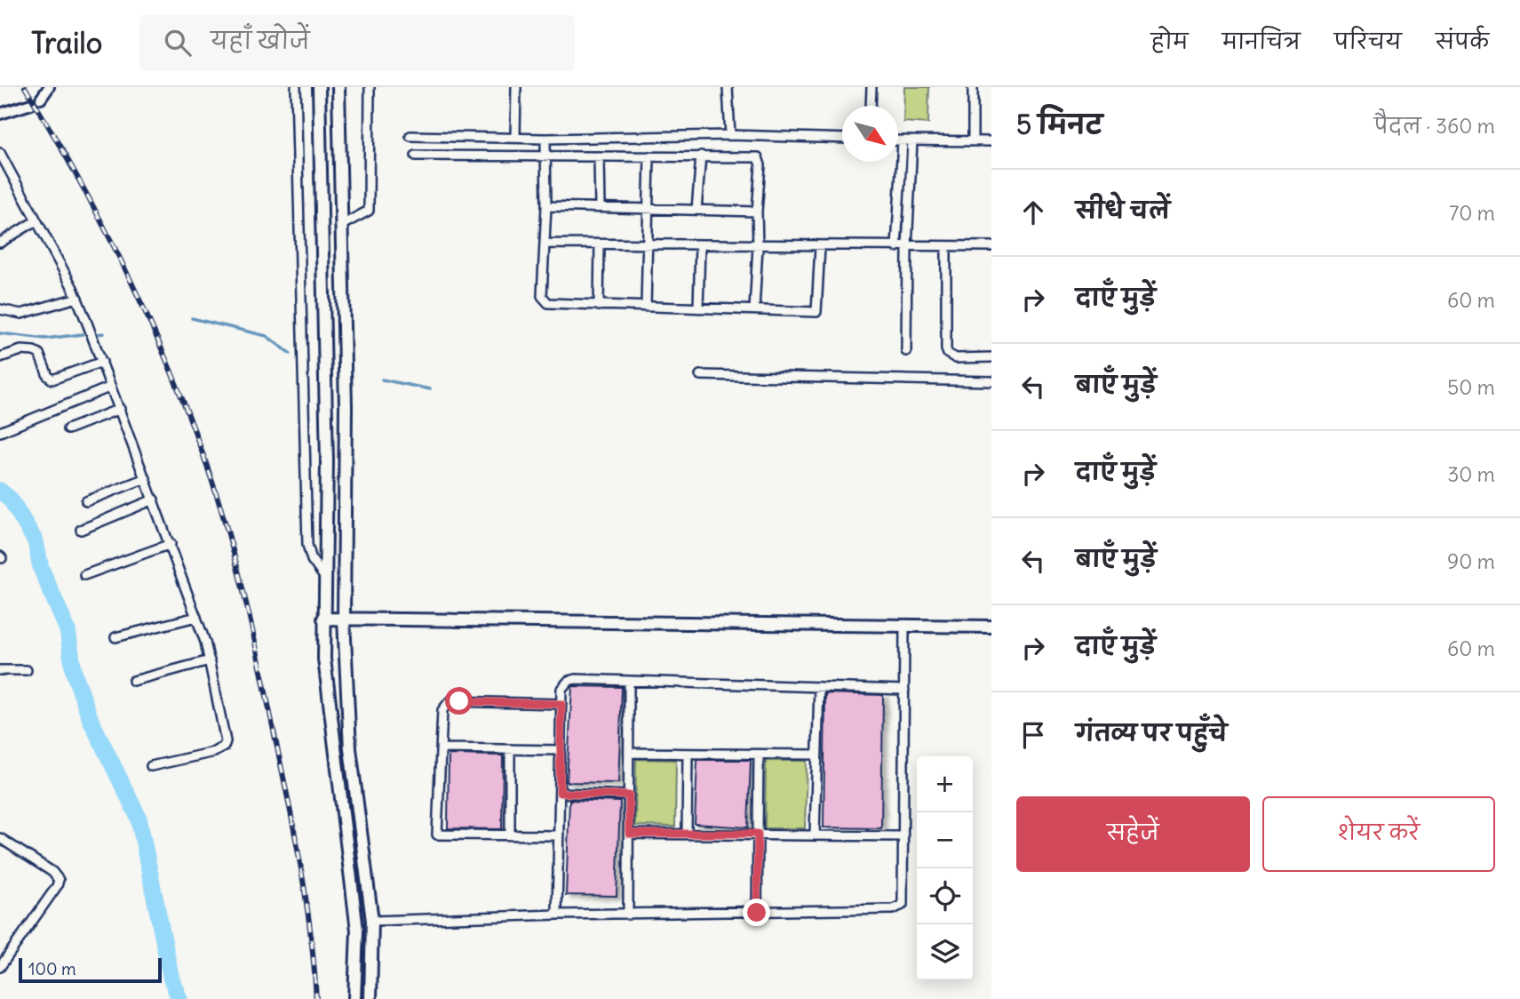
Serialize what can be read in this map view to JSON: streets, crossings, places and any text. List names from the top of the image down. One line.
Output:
{"scale_bar":"100 m","north":"bottom right","page":{"header":"Trailo","search":"यहाँ खोजें","nav":["होम","मानचित्र","परिचय","संपर्क"],"heading":["5 मिनट","पैदल · 360 m"],"list":[["सीधे चलें","70 m"],["दाएँ मुड़ें","60 m"],["बाएँ मुड़ें","50 m"],["दाएँ मुड़ें","30 m"],["बाएँ मुड़ें","90 m"],["दाएँ मुड़ें","60 m"],"गंतव्य पर पहुँचे"],"map_buttons":["+","−"],"buttons":["सहेजें","शेयर करें"],"scale":"100 m"}}
